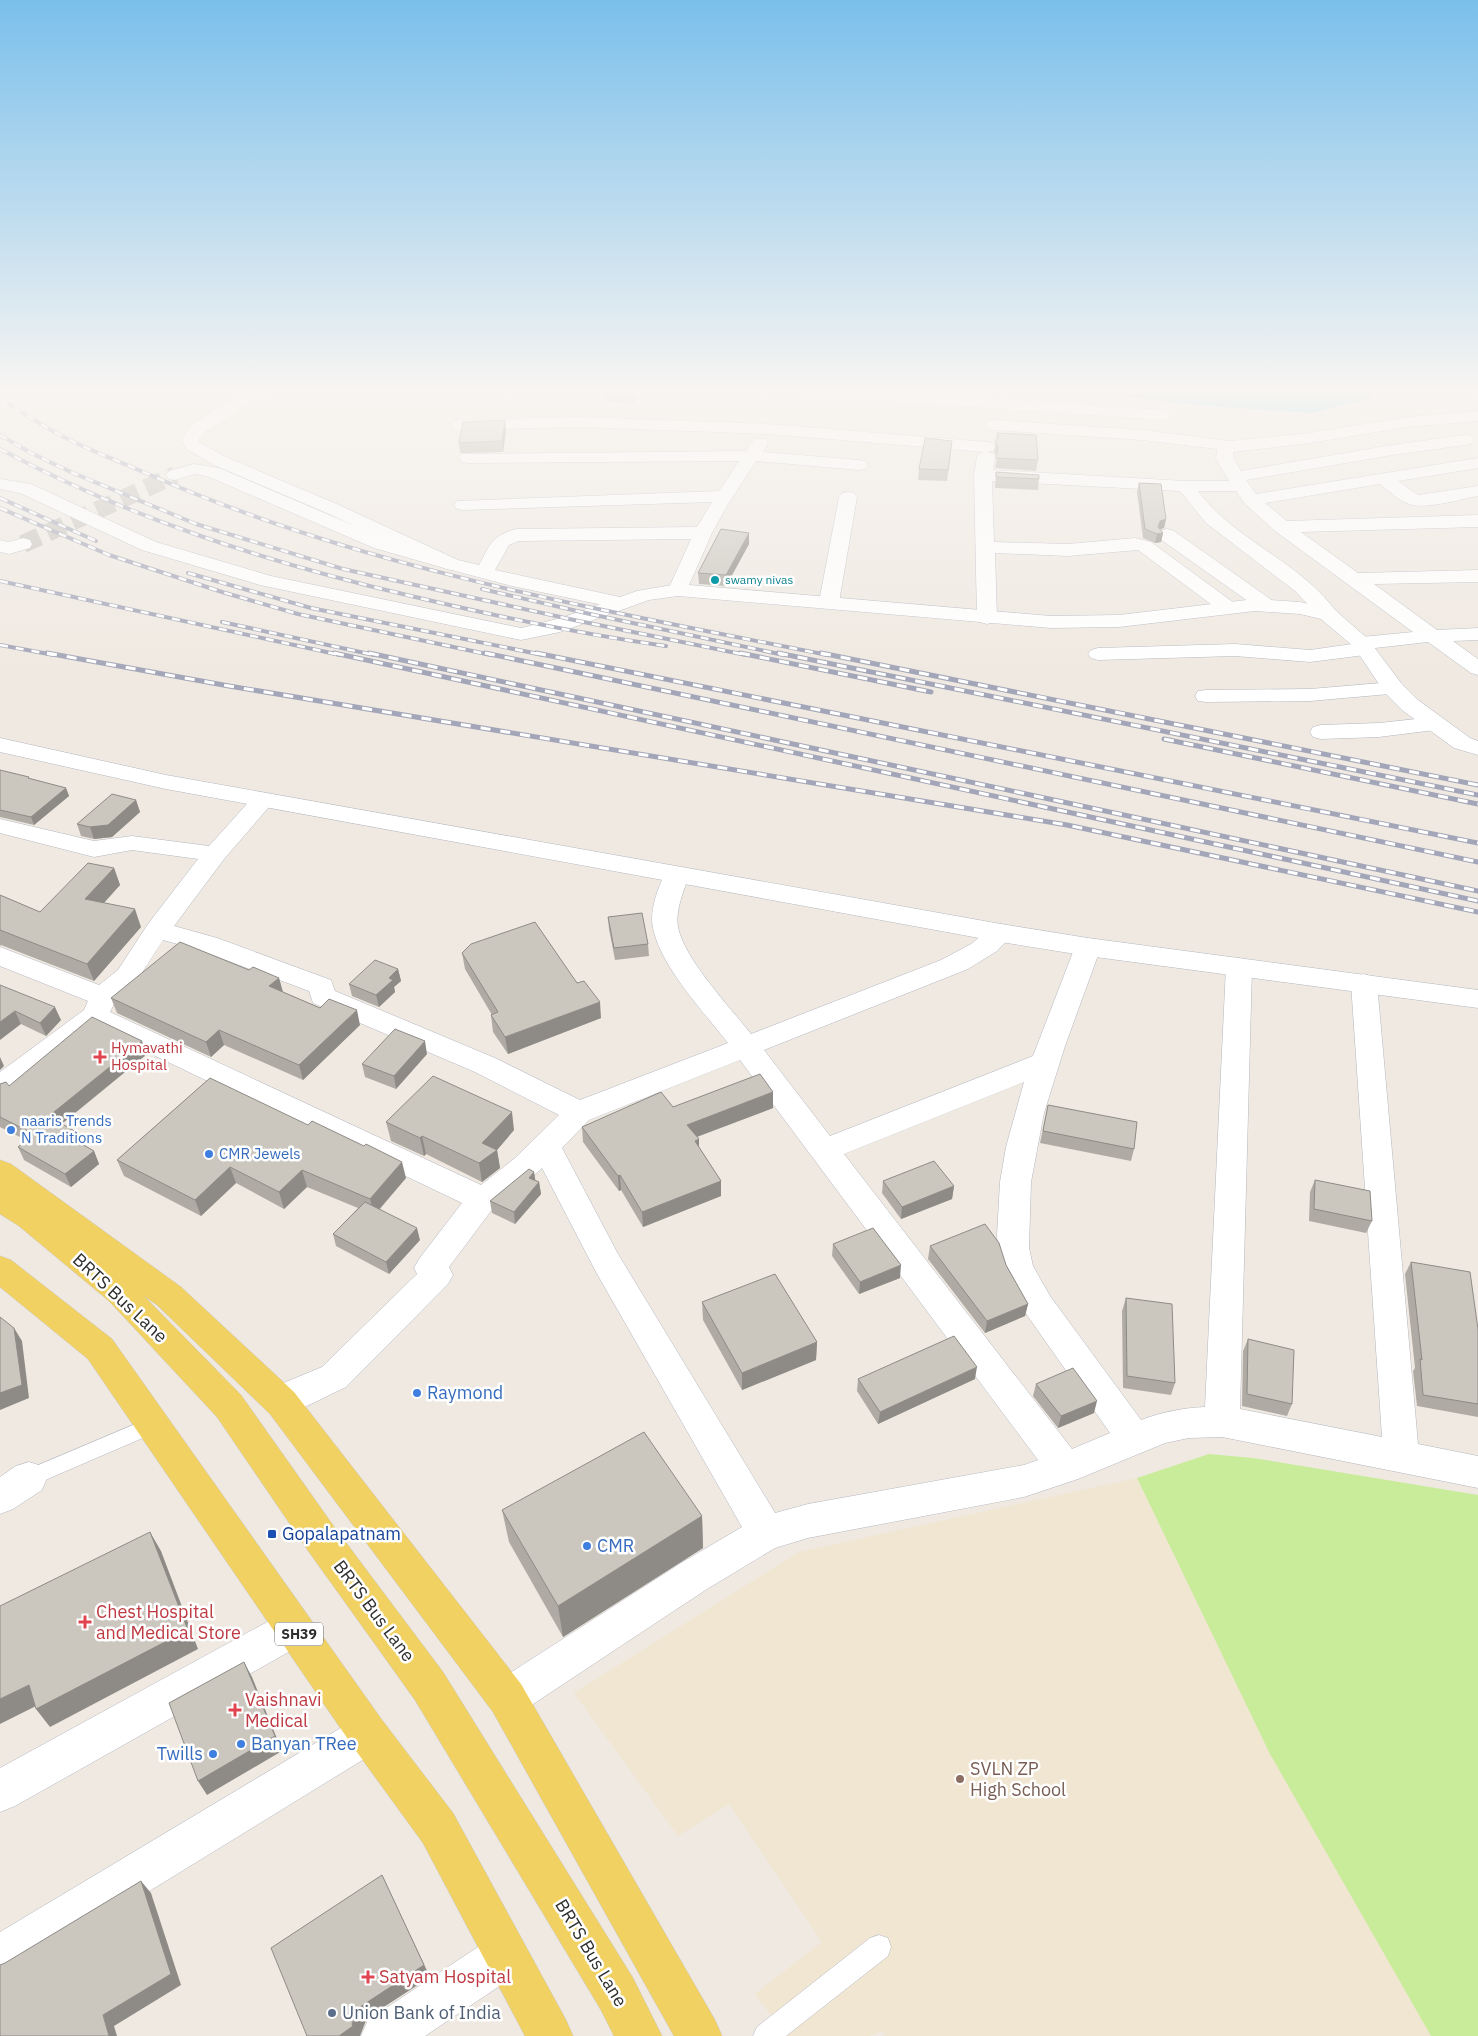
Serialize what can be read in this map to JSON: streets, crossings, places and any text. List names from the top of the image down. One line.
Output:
{"streets":{"main road":["BRTS Bus Lane","SH39"]},"places":{"other":["swamy nivas","naaris Trends N Traditions","CMR Jewels","Raymond","CMR","Banyan TRee","Twills","SVLN ZP High School","Union Bank of India"],"health":["Hymavathi Hospital","Chest Hospital and Medical Store","Vaishnavi Medical","Satyam Hospital"],"transit":["Gopalapatnam"]}}
